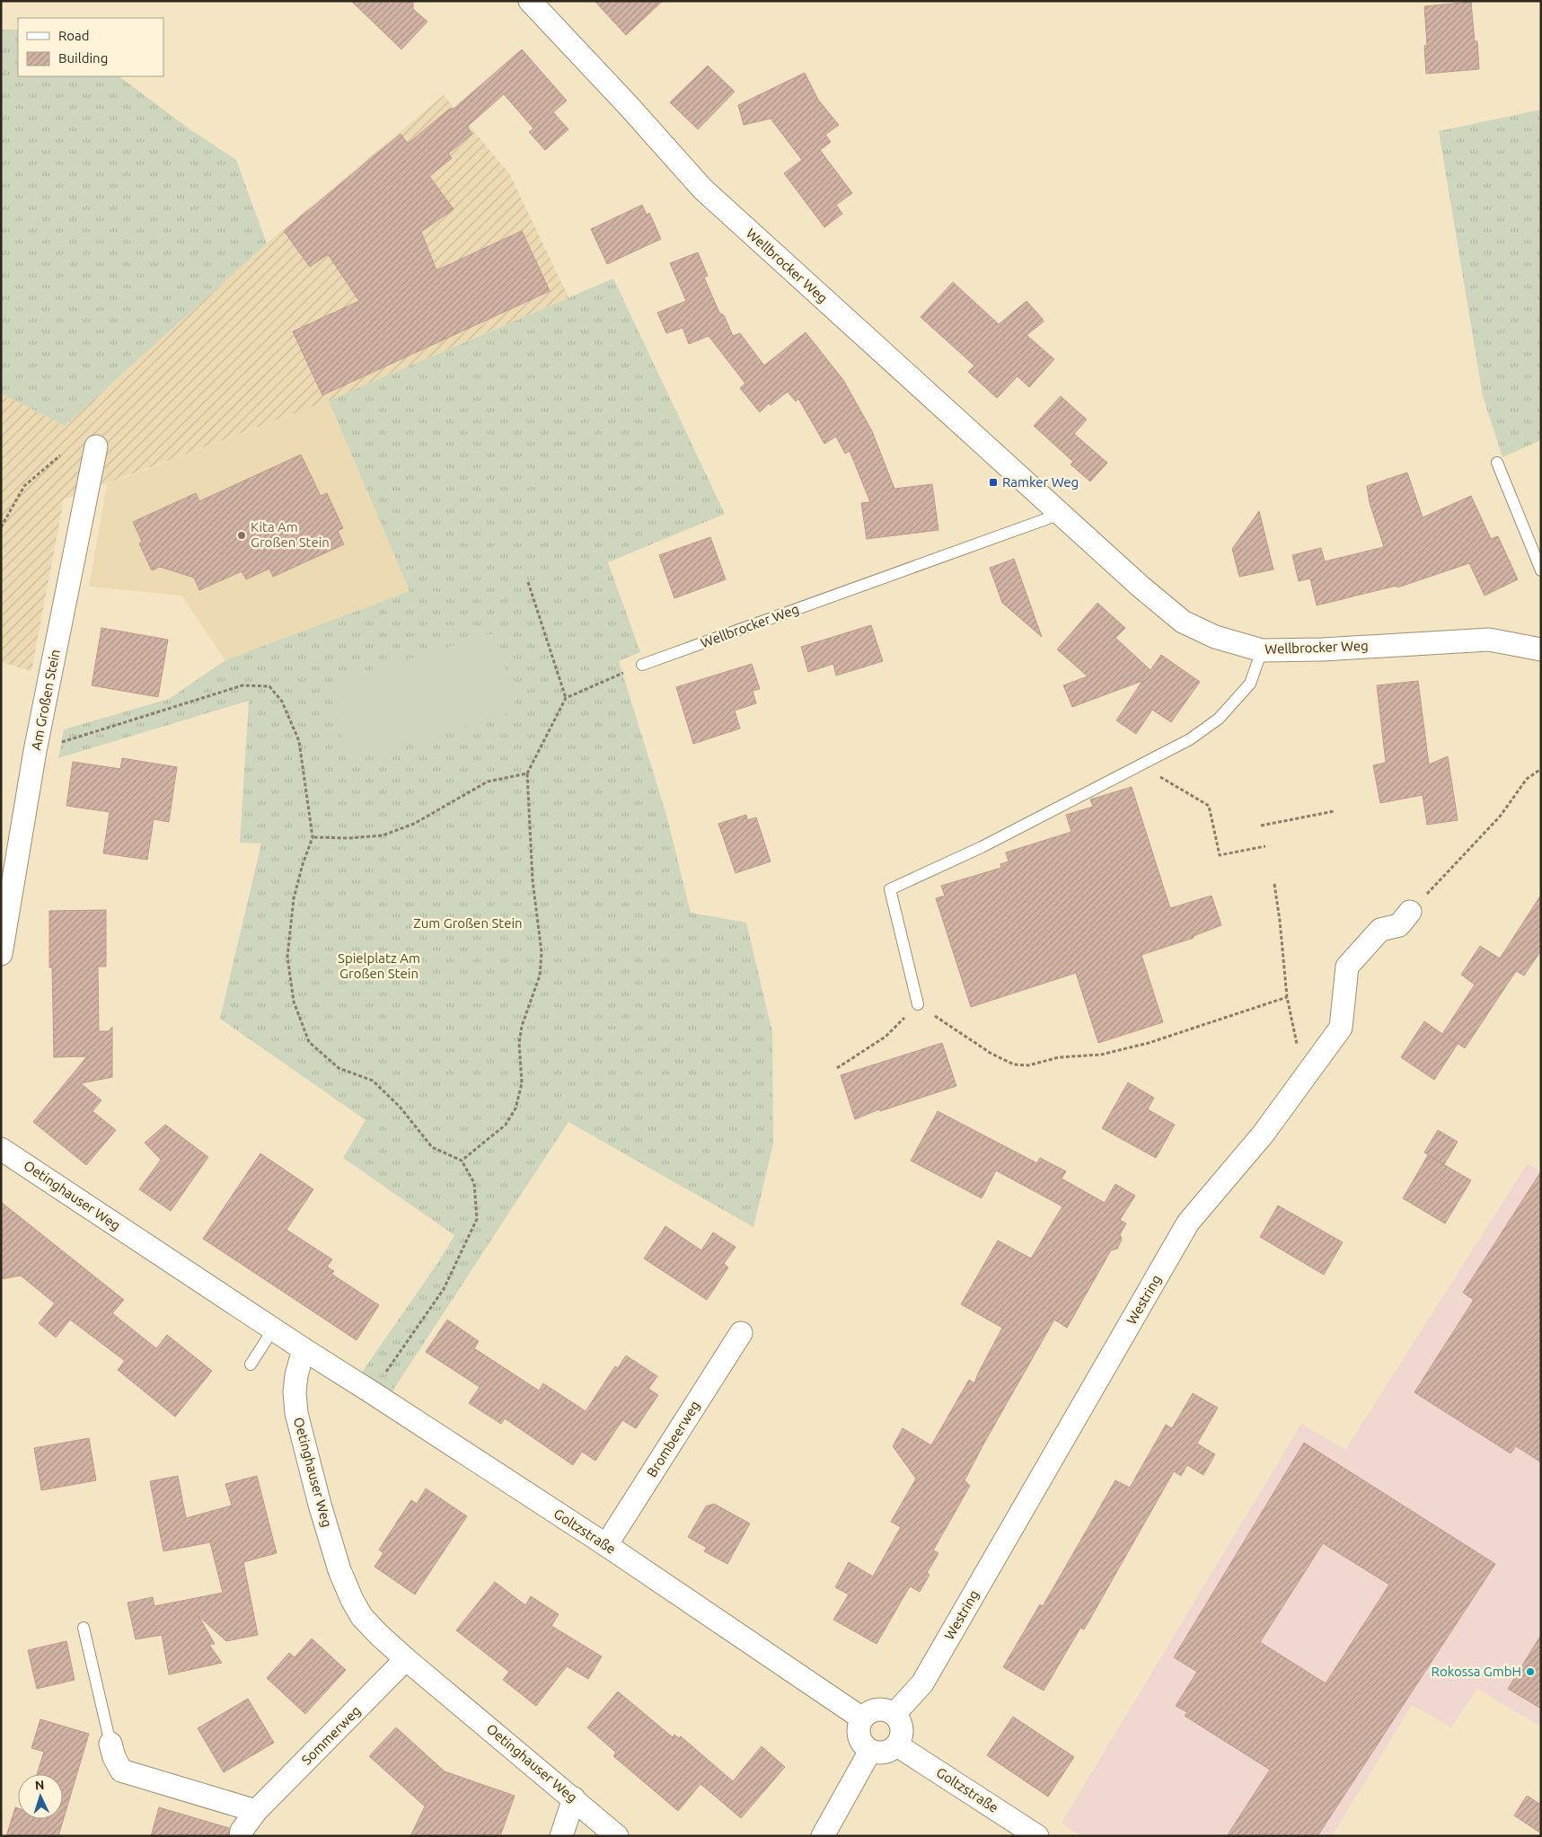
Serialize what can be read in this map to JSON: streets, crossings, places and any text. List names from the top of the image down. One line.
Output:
{"streets":{"street":["Wellbrocker Weg","Am Großen Stein","Oetinghauser Weg","Westring","Brombeerweg","Goltzstraße","Sommerweg"]},"crossings":[["Oetinghauser Weg","Goltzstraße"],["Oetinghauser Weg","Sommerweg"],["Westring","Goltzstraße"],["Brombeerweg","Goltzstraße"]],"parks":["Zum Großen Stein","Spielplatz Am Großen Stein"],"places":{"transit":["Ramker Weg"],"other":["Kita Am Großen Stein","Rokossa GmbH"]},"legend":["Road","Building"],"north":"top"}
